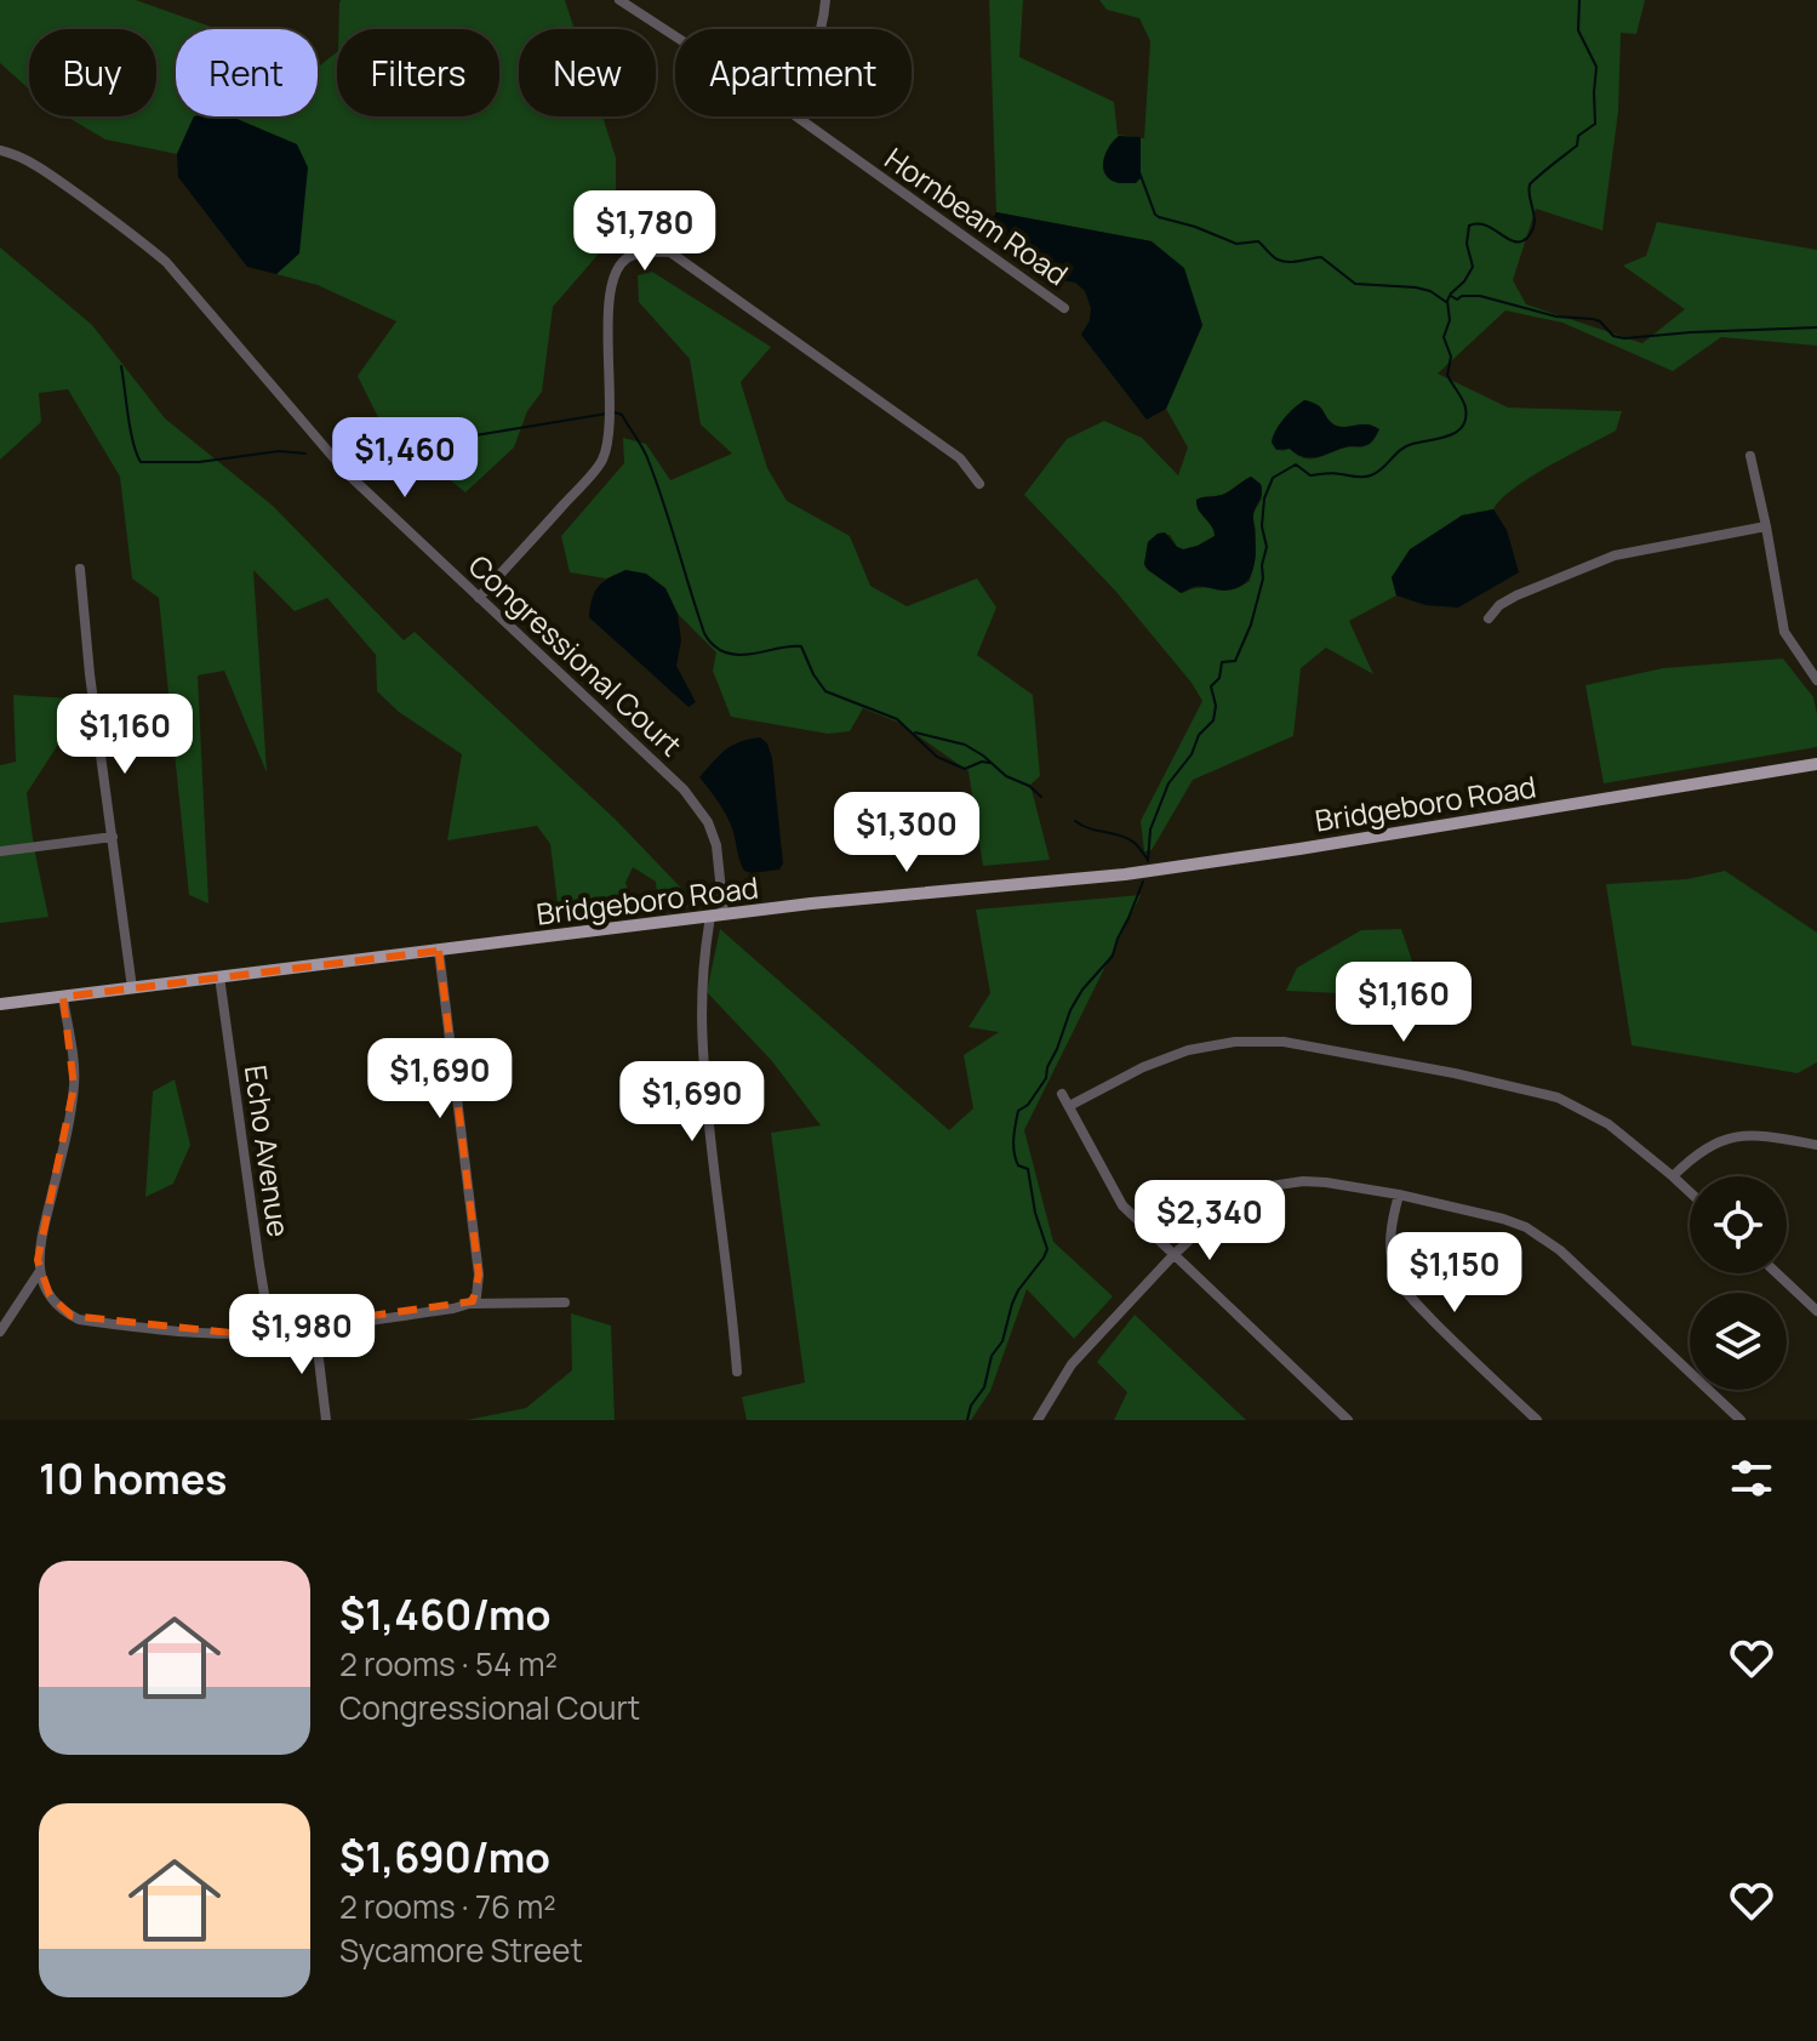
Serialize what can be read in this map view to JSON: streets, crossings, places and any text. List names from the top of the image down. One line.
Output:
{"streets":{"main road":["Bridgeboro Road"],"street":["Hornbeam Road","Congressional Court","Echo Avenue"]},"crossings":[["Congressional Court","Bridgeboro Road"],["Bridgeboro Road","Echo Avenue"]],"page":{"chip":["Buy","Rent","Filters","New","Apartment"],"price":["$1,780","$1,460","$1,160","$1,300","$1,160","$1,690","$1,690","$2,340","$1,150","$1,980"],"heading":"10 homes","list":[{"name":"$1,460/mo","note":"2 rooms · 54 m² · Congressional Court"},{"name":"$1,690/mo","note":"2 rooms · 76 m² · Sycamore Street"}]}}
